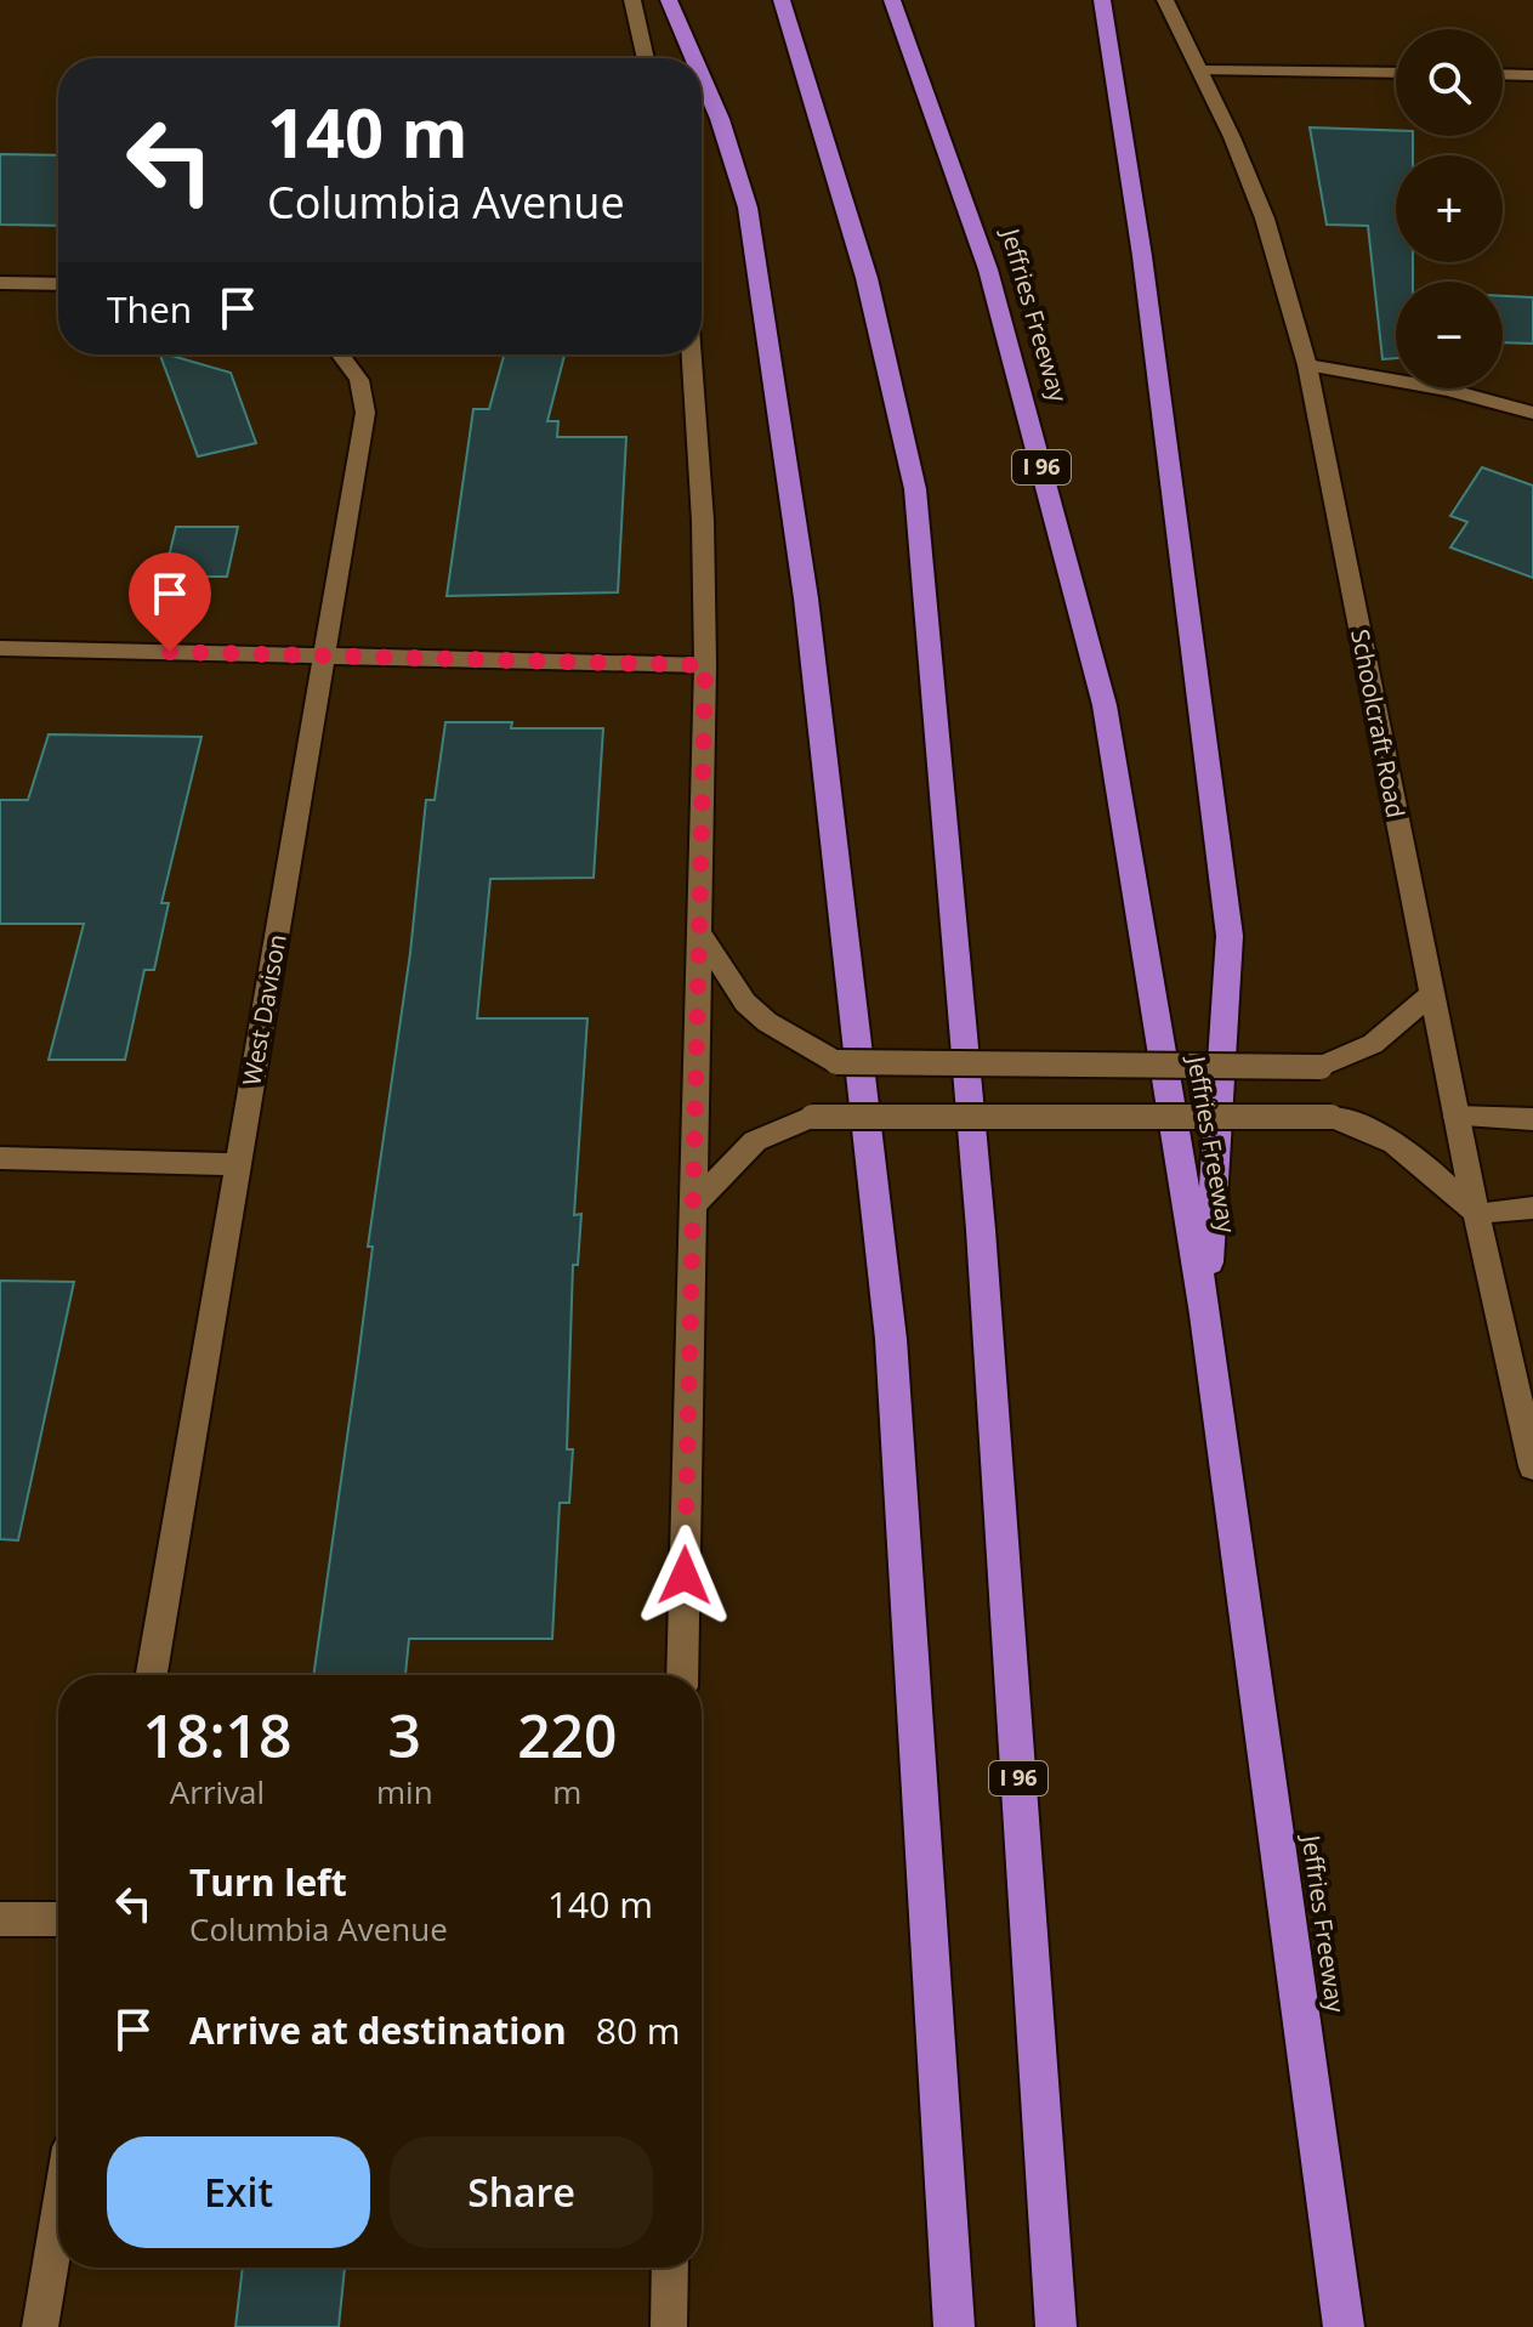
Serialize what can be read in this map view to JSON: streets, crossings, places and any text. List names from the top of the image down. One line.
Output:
{"streets":{"highway":["Jeffries Freeway","I 96"],"main road":["Schoolcraft Road","West Davison"]},"page":{"map_buttons":["+","−"],"turn":["140 m","Columbia Avenue"],"then":"Then","eta":["18:18","Arrival","3","min","220","m"],"list":[{"name":"Turn left","note":"Columbia Avenue","value":"140 m"},{"name":"Arrive at destination","value":"80 m"}],"buttons":["Exit","Share"]}}
